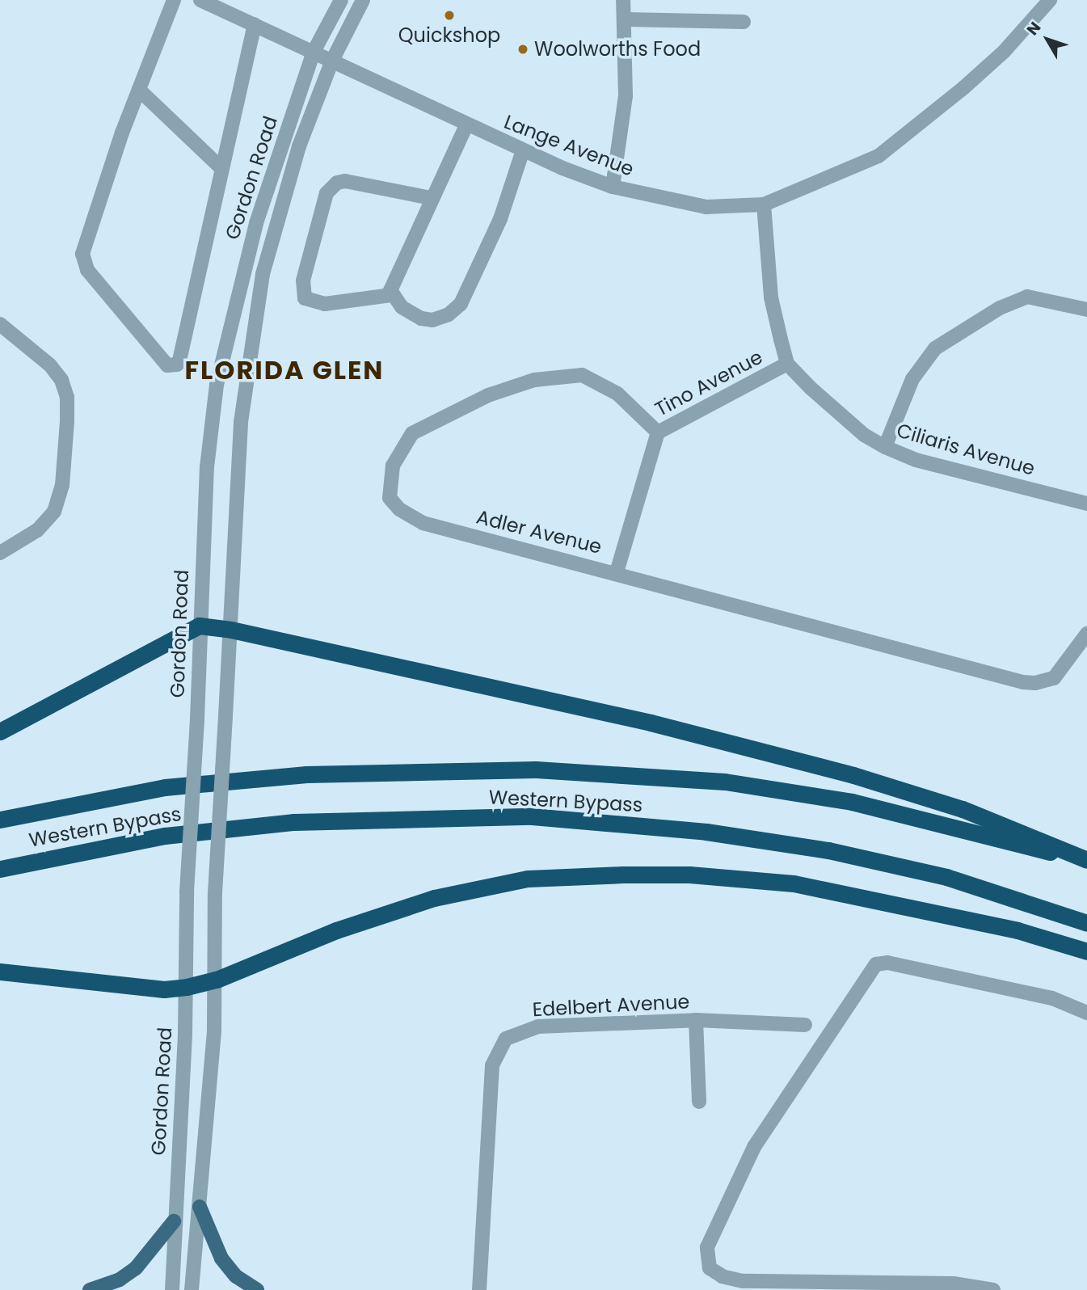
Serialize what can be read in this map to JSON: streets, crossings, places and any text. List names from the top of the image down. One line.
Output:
{"streets":{"highway":["Western Bypass"],"street":["Lange Avenue","Gordon Road","Tino Avenue","Ciliaris Avenue","Adler Avenue","Edelbert Avenue"]},"crossings":[["Lange Avenue","Gordon Road"],["Tino Avenue","Ciliaris Avenue"],["Tino Avenue","Adler Avenue"]],"districts":["FLORIDA GLEN"],"places":["Quickshop","Woolworths Food"],"north":"top left"}
